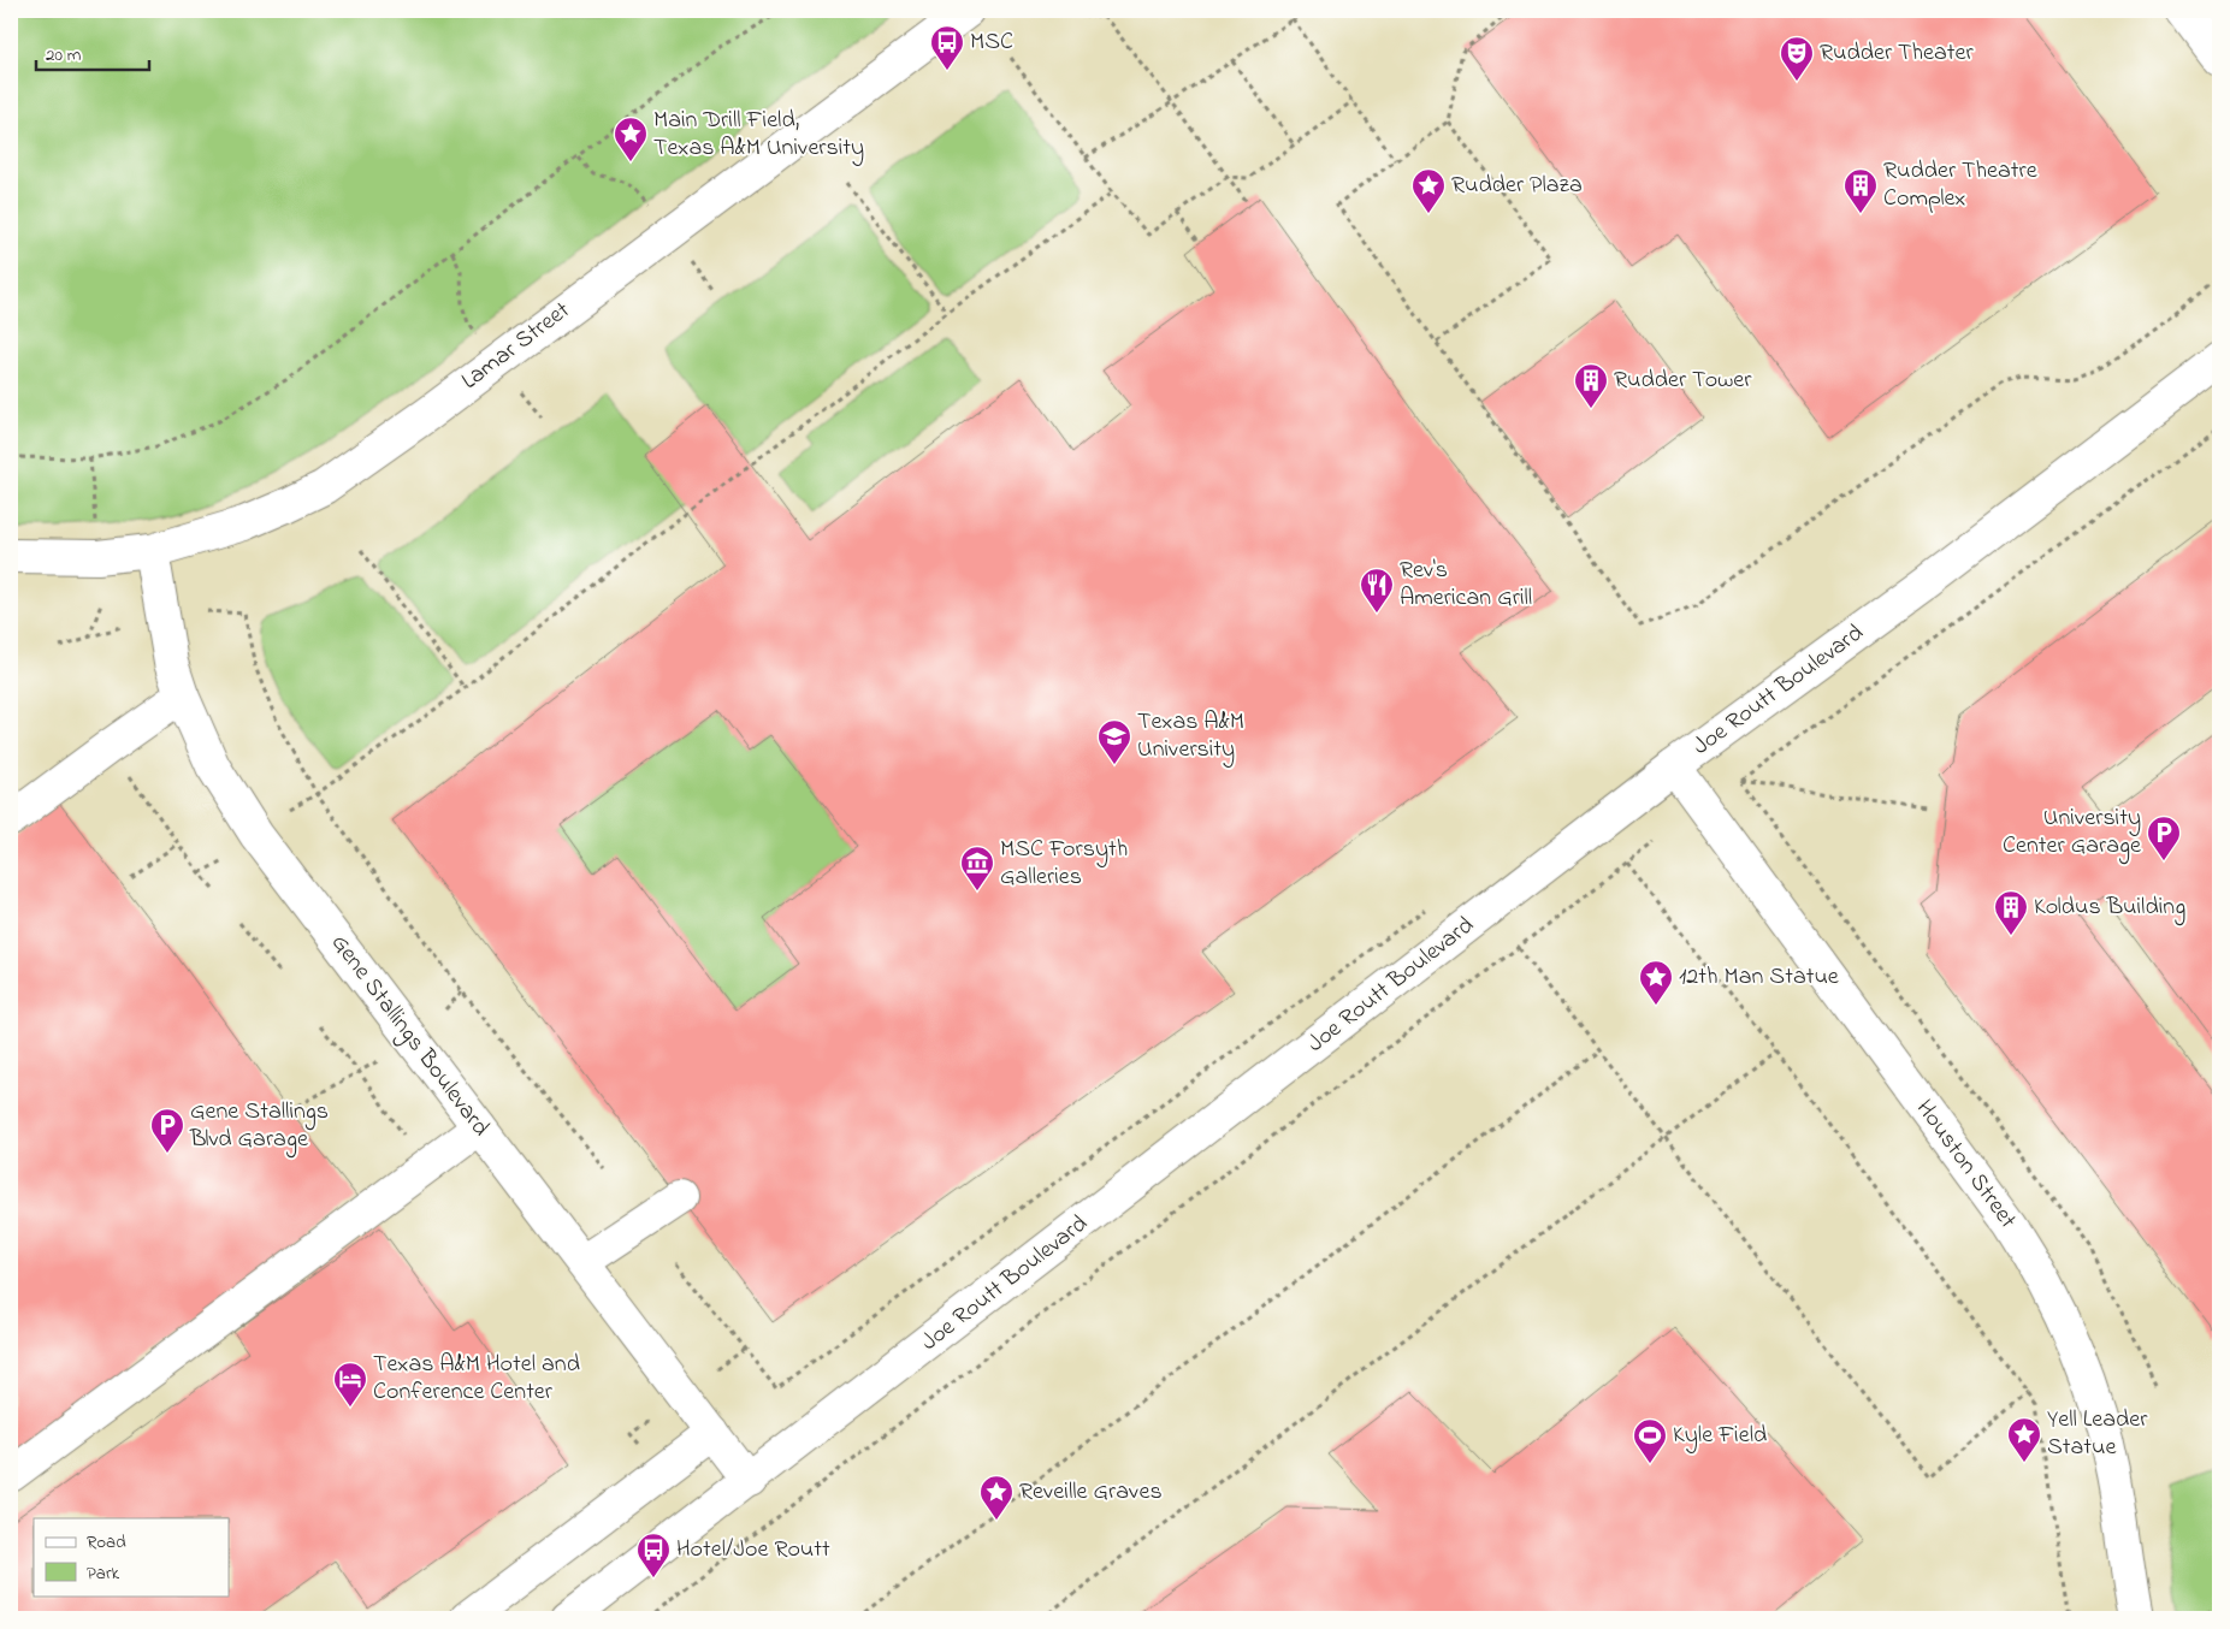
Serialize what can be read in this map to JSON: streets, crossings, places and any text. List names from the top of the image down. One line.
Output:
{"streets":{"street":["Lamar Street","Joe Routt Boulevard","Gene Stallings Boulevard","Houston Street"]},"crossings":[["Lamar Street","Gene Stallings Boulevard"],["Joe Routt Boulevard","Gene Stallings Boulevard"],["Joe Routt Boulevard","Houston Street"]],"places":{"bus stop":["MSC","Hotel/Joe Routt"],"theatre":["Rudder Theater"],"place":["Main Drill Field, Texas A&M University","Rudder Plaza","12th Man Statue","Yell Leader Statue","Reveille Graves"],"building":["Rudder Theatre Complex","Rudder Tower","Koldus Building"],"restaurant":["Rev's American Grill"],"school or university":["Texas A&M University"],"parking":["University Center Garage","Gene Stallings Blvd Garage"],"museum":["MSC Forsyth Galleries"],"hotel":["Texas A&M Hotel and Conference Center"],"sports":["Kyle Field"]},"legend":["Road","Park"],"scale_bar":"20 m"}
